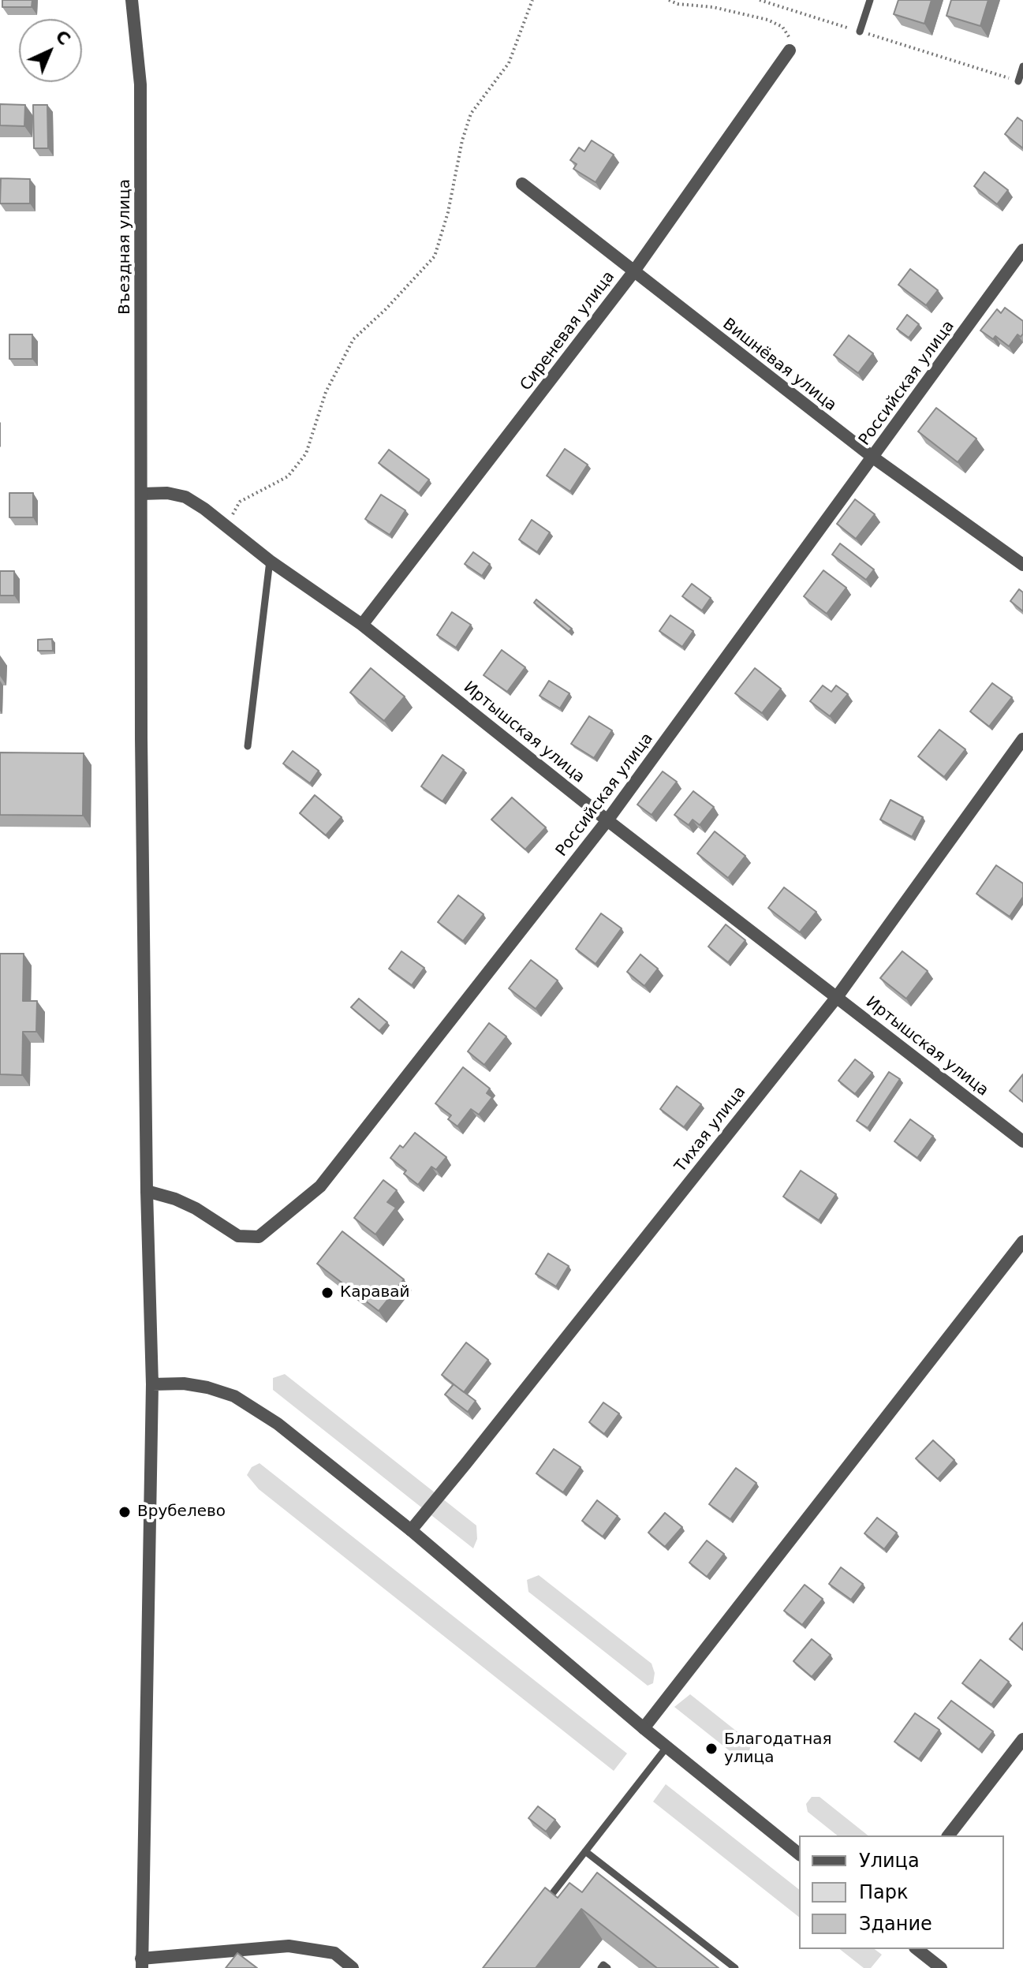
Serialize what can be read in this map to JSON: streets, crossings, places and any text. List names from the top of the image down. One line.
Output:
{"streets":{"street":["Въездная улица","Сиреневая улица","Вишнёвая улица","Российская улица","Иртышская улица","Тихая улица"]},"crossings":[["Въездная улица","Российская улица"],["Въездная улица","Иртышская улица"],["Сиреневая улица","Вишнёвая улица"],["Сиреневая улица","Иртышская улица"],["Вишнёвая улица","Российская улица"],["Российская улица","Иртышская улица"],["Иртышская улица","Тихая улица"]],"places":["Каравай","Врубелево","Благодатная улица"],"legend":["Улица","Парк","Здание"],"north":"top right"}
